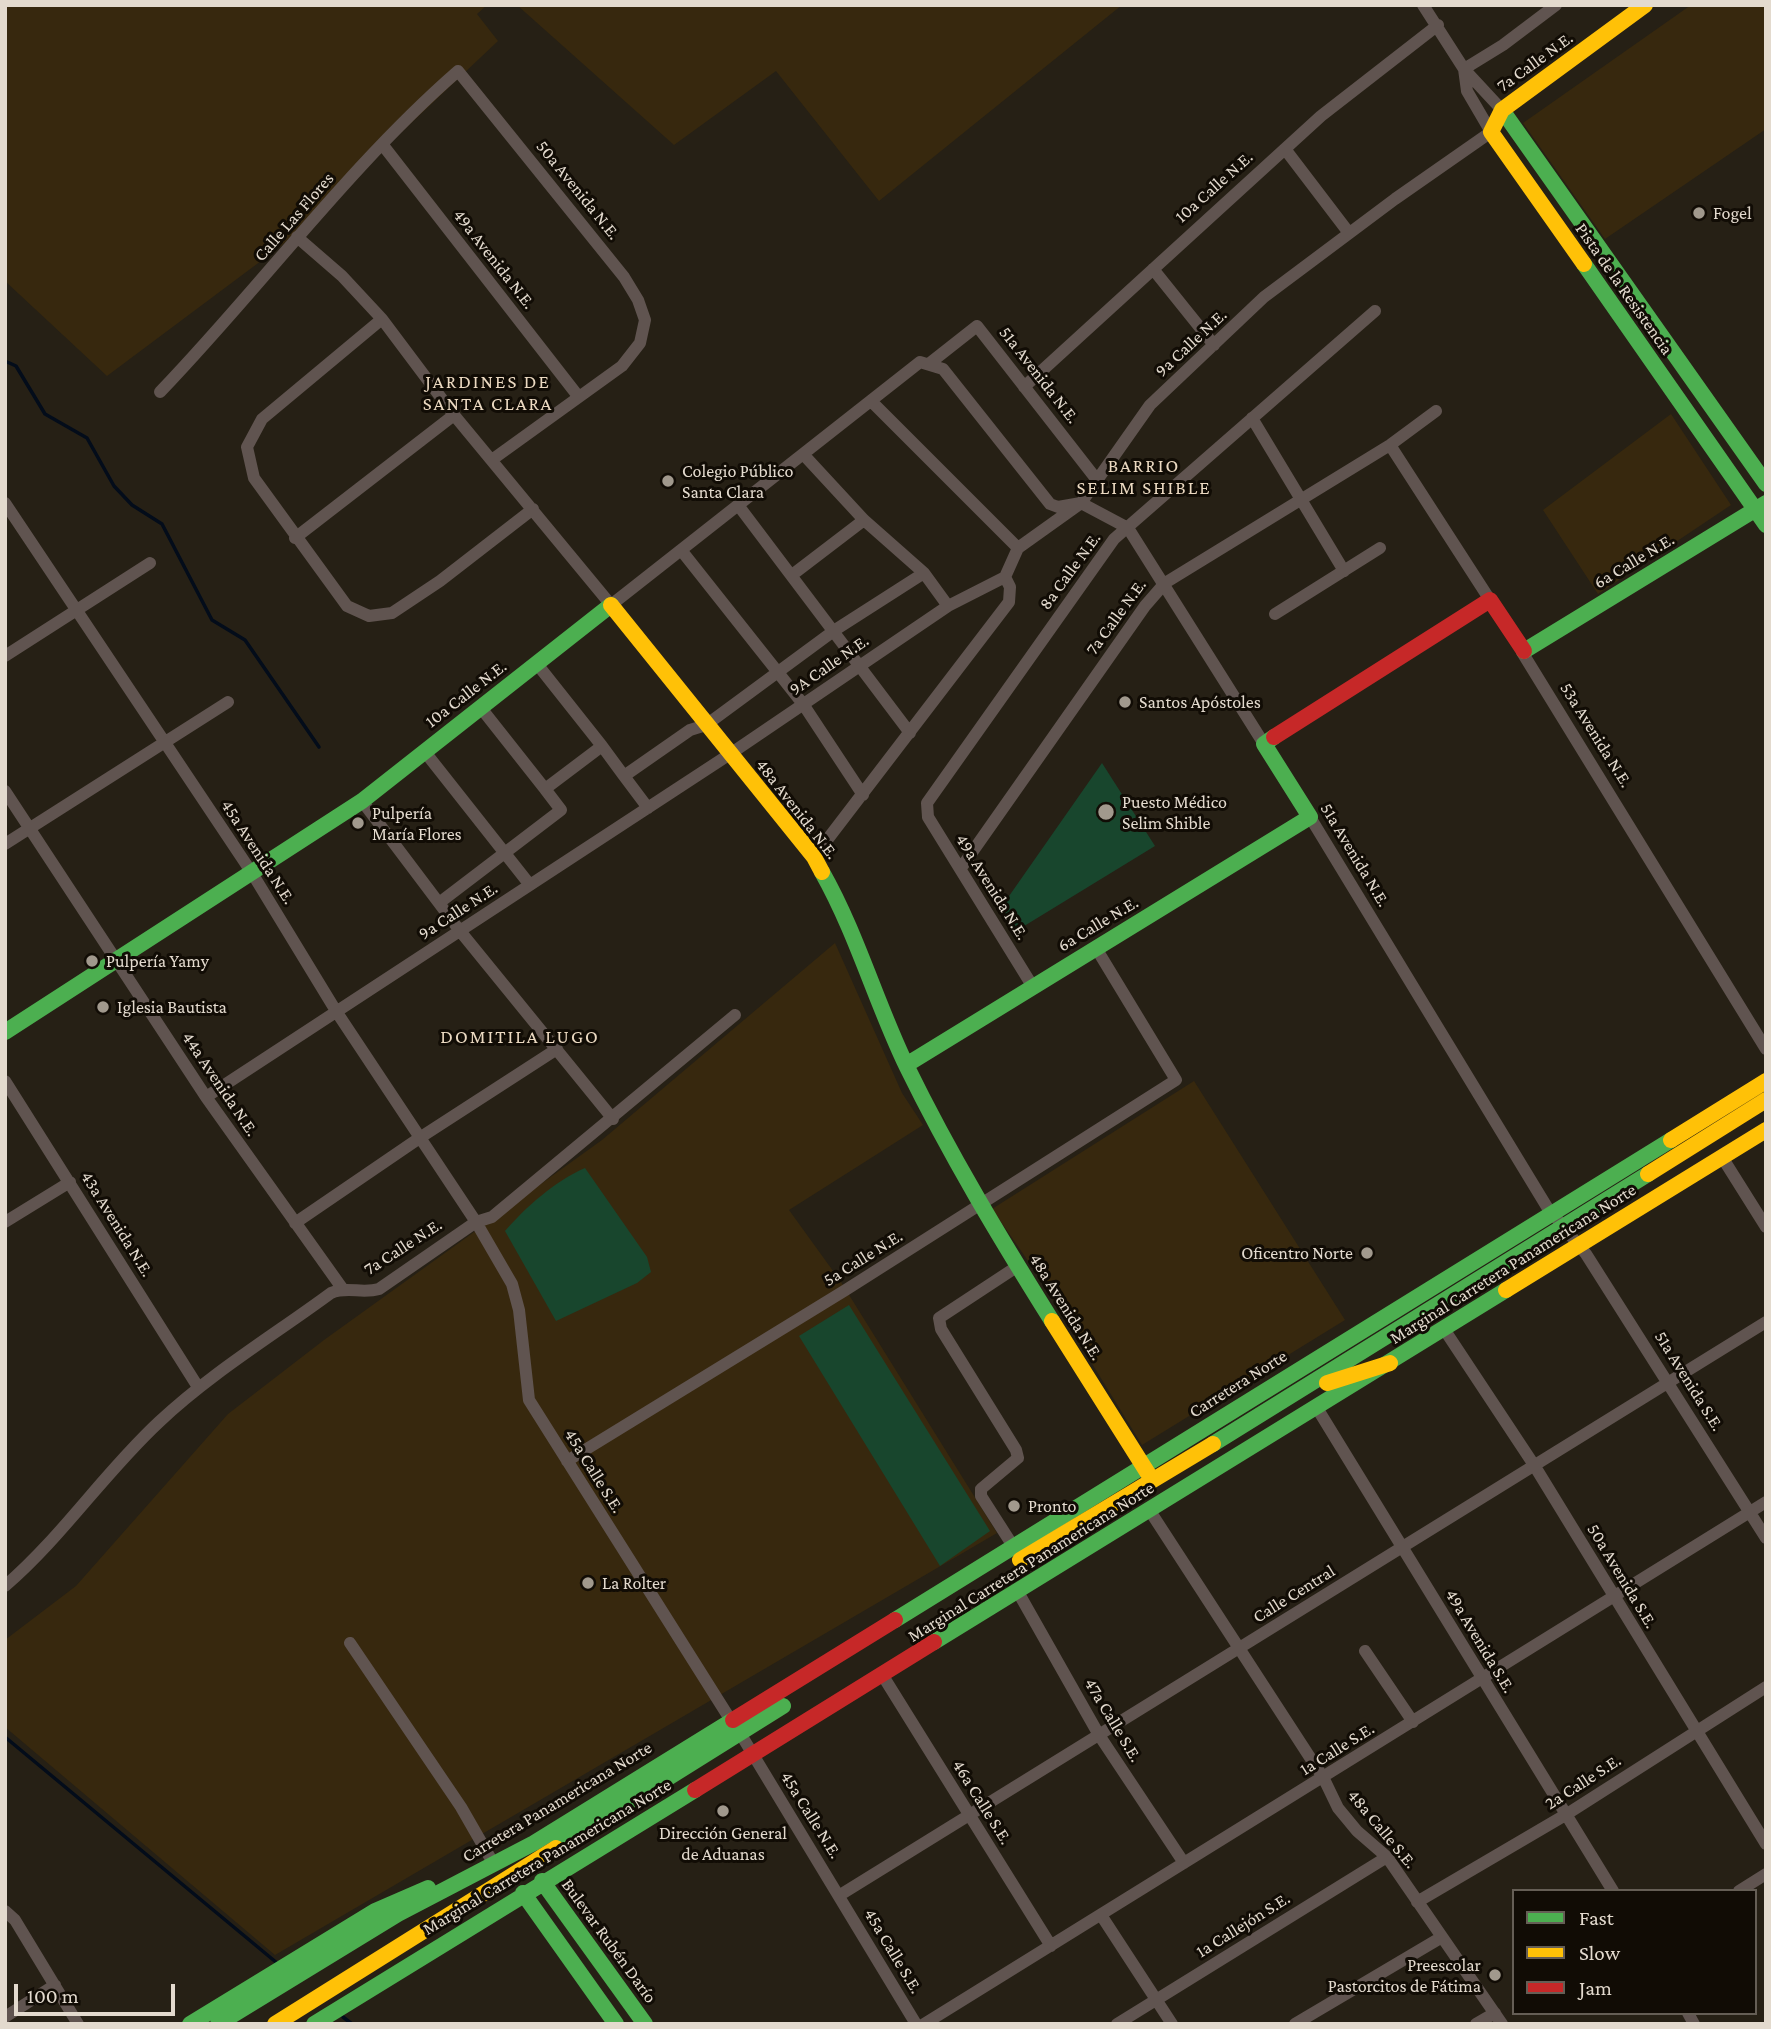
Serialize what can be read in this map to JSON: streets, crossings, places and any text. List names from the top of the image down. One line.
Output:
{"streets":{"main road":["7a Calle N.E.","10a Calle N.E.","Pista de la Resistencia","51a Avenida N.E.","6a Calle N.E.","53a Avenida N.E.","48a Avenida N.E.","Marginal Carretera Panamericana Norte","Carretera Norte","Carretera Panamericana Norte","Bulevar Rubén Darío"],"street":["50a Avenida N.E.","Calle Las Flores","49a Avenida N.E.","9a Calle N.E.","8a Calle N.E.","9A Calle N.E.","45a Avenida N.E.","44a Avenida N.E.","43a Avenida N.E.","5a Calle N.E.","51a Avenida S.E.","45a Calle S.E.","50a Avenida S.E.","Calle Central","49a Avenida S.E.","47a Calle S.E.","1a Calle S.E.","2a Calle S.E.","46a Calle S.E.","45a Calle N.E.","48a Calle S.E.","1a Callejón S.E."]},"crossings":[["7a Calle N.E.","49a Avenida N.E."],["7a Calle N.E.","Pista de la Resistencia"],["7a Calle N.E.","9a Calle N.E."],["7a Calle N.E.","51a Avenida N.E."],["7a Calle N.E.","53a Avenida N.E."],["7a Calle N.E.","45a Avenida N.E."],["7a Calle N.E.","44a Avenida N.E."],["7a Calle N.E.","45a Calle S.E."],["10a Calle N.E.","Pista de la Resistencia"],["10a Calle N.E.","51a Avenida N.E."],["10a Calle N.E.","48a Avenida N.E."],["10a Calle N.E.","45a Avenida N.E."],["10a Calle N.E.","44a Avenida N.E."],["50a Avenida N.E.","Calle Las Flores"],["50a Avenida N.E.","49a Avenida N.E."],["Calle Las Flores","49a Avenida N.E."],["Calle Las Flores","48a Avenida N.E."],["49a Avenida N.E.","6a Calle N.E."],["49a Avenida N.E.","8a Calle N.E."],["Pista de la Resistencia","9a Calle N.E."],["Pista de la Resistencia","6a Calle N.E."],["9a Calle N.E.","51a Avenida N.E."],["9a Calle N.E.","9A Calle N.E."],["9a Calle N.E.","48a Avenida N.E."],["9a Calle N.E.","45a Avenida N.E."],["9a Calle N.E.","44a Avenida N.E."],["51a Avenida N.E.","6a Calle N.E."],["51a Avenida N.E.","8a Calle N.E."],["51a Avenida N.E.","Marginal Carretera Panamericana Norte"],["51a Avenida N.E.","51a Avenida S.E."],["51a Avenida N.E.","Carretera Norte"],["6a Calle N.E.","53a Avenida N.E."],["6a Calle N.E.","48a Avenida N.E."],["6a Calle N.E.","5a Calle N.E."],["9A Calle N.E.","48a Avenida N.E."],["48a Avenida N.E.","5a Calle N.E."],["48a Avenida N.E.","Carretera Norte"],["45a Avenida N.E.","45a Calle S.E."],["5a Calle N.E.","45a Calle S.E."],["Marginal Carretera Panamericana Norte","51a Avenida S.E."],["Marginal Carretera Panamericana Norte","45a Calle S.E."],["Marginal Carretera Panamericana Norte","50a Avenida S.E."],["Marginal Carretera Panamericana Norte","49a Avenida S.E."],["Marginal Carretera Panamericana Norte","47a Calle S.E."],["Marginal Carretera Panamericana Norte","46a Calle S.E."],["Marginal Carretera Panamericana Norte","45a Calle N.E."],["Marginal Carretera Panamericana Norte","48a Calle S.E."],["Marginal Carretera Panamericana Norte","Bulevar Rubén Darío"],["51a Avenida S.E.","Calle Central"],["51a Avenida S.E.","1a Calle S.E."],["Carretera Norte","45a Calle S.E."],["Carretera Norte","Carretera Panamericana Norte"],["45a Calle S.E.","Calle Central"],["45a Calle S.E.","Carretera Panamericana Norte"],["45a Calle S.E.","45a Calle N.E."],["50a Avenida S.E.","Calle Central"],["50a Avenida S.E.","1a Calle S.E."],["50a Avenida S.E.","2a Calle S.E."],["Calle Central","49a Avenida S.E."],["Calle Central","47a Calle S.E."],["Calle Central","46a Calle S.E."],["Calle Central","45a Calle N.E."],["Calle Central","48a Calle S.E."],["49a Avenida S.E.","1a Calle S.E."],["49a Avenida S.E.","2a Calle S.E."],["47a Calle S.E.","1a Calle S.E."],["1a Calle S.E.","46a Calle S.E."],["1a Calle S.E.","48a Calle S.E."],["2a Calle S.E.","48a Calle S.E."],["48a Calle S.E.","1a Callejón S.E."]],"districts":["JARDINES DE SANTA CLARA","BARRIO SELIM SHIBLE","DOMITILA LUGO"],"places":["Fogel","Colegio Público Santa Clara","Santos Apóstoles","Puesto Médico Selim Shible","Pulpería María Flores","Pulpería Yamy","Iglesia Bautista","Oficentro Norte","Pronto","La Rolter","Dirección General de Aduanas","Preescolar Pastorcitos de Fátima"],"legend":["Fast","Slow","Jam"],"scale_bar":"100 m"}
